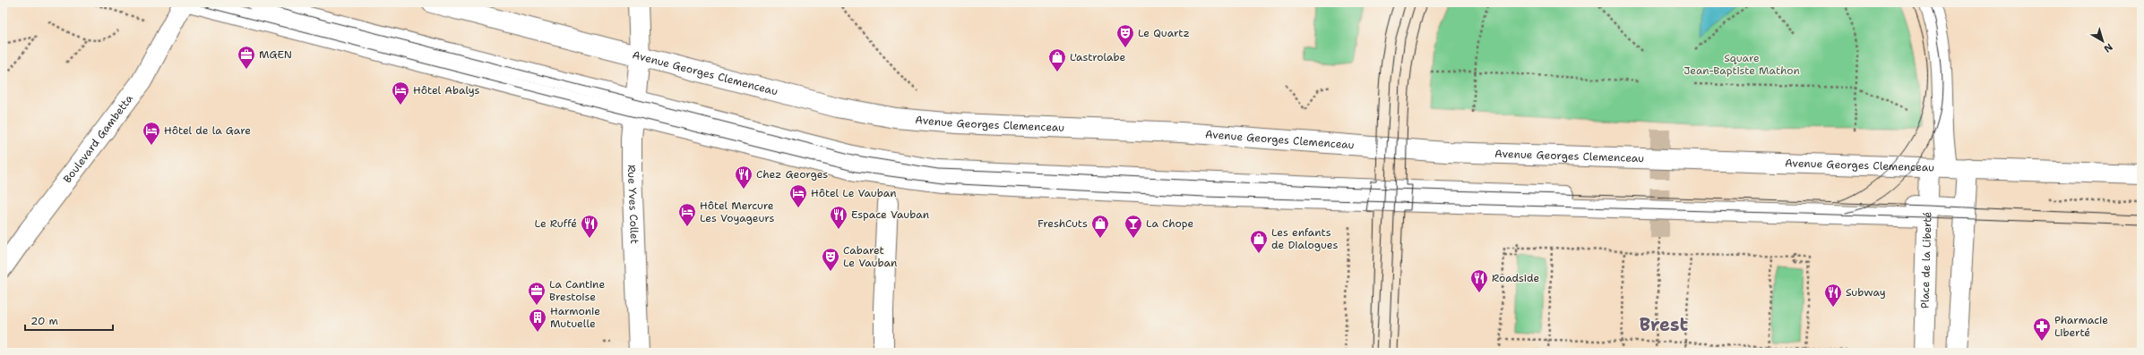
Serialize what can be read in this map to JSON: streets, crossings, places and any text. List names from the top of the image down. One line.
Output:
{"streets":{"main road":["Avenue Georges Clemenceau","Boulevard Gambetta","Rue Yves Collet","Place de la Liberté"]},"crossings":[["Avenue Georges Clemenceau","Rue Yves Collet"],["Avenue Georges Clemenceau","Place de la Liberté"]],"districts":["Brest"],"parks":["Square Jean-Baptiste Mathon"],"places":{"theatre":["Le Quartz","Cabaret Le Vauban"],"office":["MGEN","La Cantine Brestoise"],"shop":["L'astrolabe","FreshCuts","Les enfants de Dialogues"],"hotel":["Hôtel Abalys","Hôtel de la Gare","Hôtel Le Vauban","Hôtel Mercure Les Voyageurs"],"restaurant":["Chez Georges","Espace Vauban","Le Ruffé","Roadside","Subway"],"bar":["La Chope"],"building":["Harmonie Mutuelle"],"pharmacy":["Pharmacie Liberté"]},"scale_bar":"20 m","north":"bottom right"}
